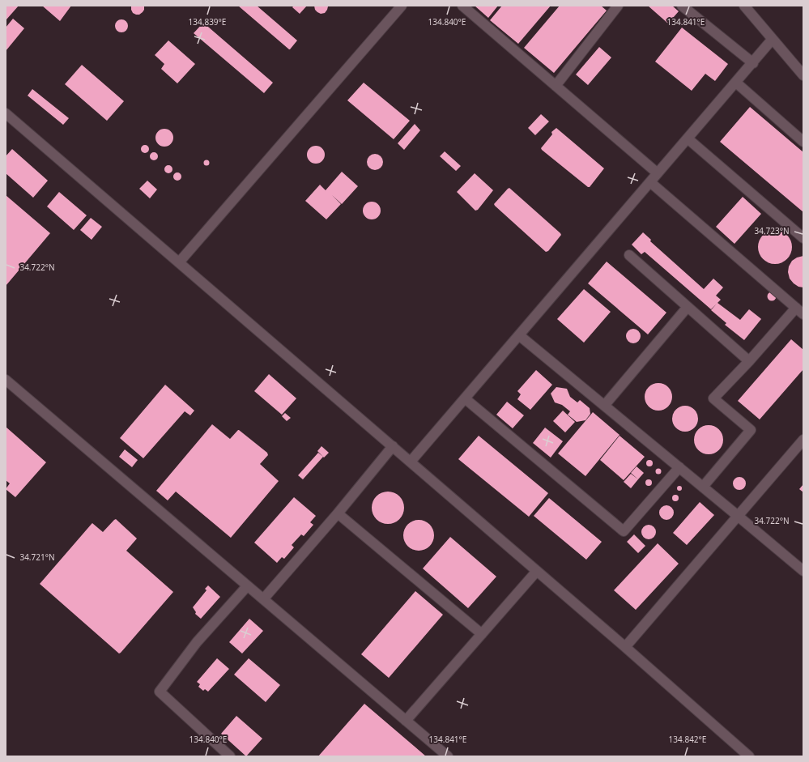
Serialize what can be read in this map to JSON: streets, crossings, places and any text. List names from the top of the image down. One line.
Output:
{"coordinates":["134.839°E","134.840°E","134.841°E","34.723°N","34.722°N","34.721°N","134.842°E"]}
